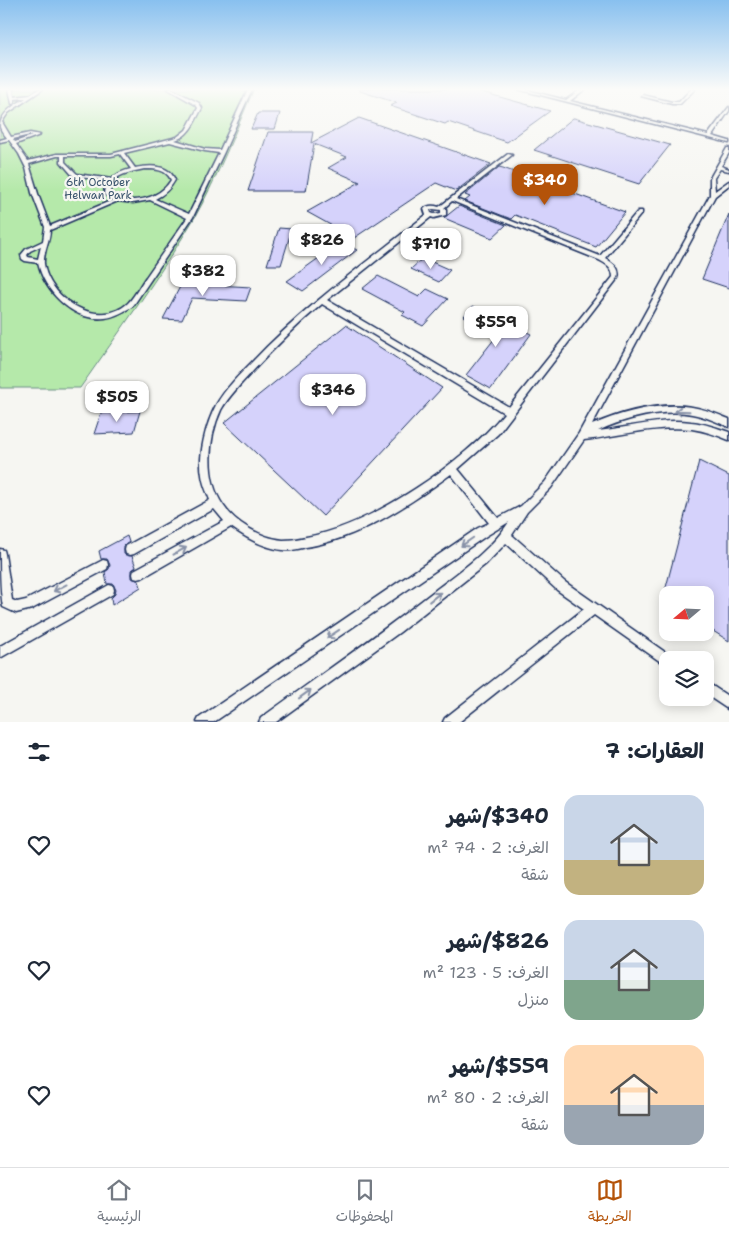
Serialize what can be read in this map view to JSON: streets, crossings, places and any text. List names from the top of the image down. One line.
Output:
{"parks":["6th October Helwan Park"],"north":"left","page":{"price":["$340","$826","$710","$382","$559","$346","$505"],"heading":"العقارات: 7","list":[{"name":"$340/شهر","note":"الغرف: 2 · 74 m² · شقة"},{"name":"$826/شهر","note":"الغرف: 5 · 123 m² · منزل"},{"name":"$559/شهر","note":"الغرف: 2 · 80 m² · شقة"}],"tabs":["الخريطة","المحفوظات","الرئيسية"]}}
